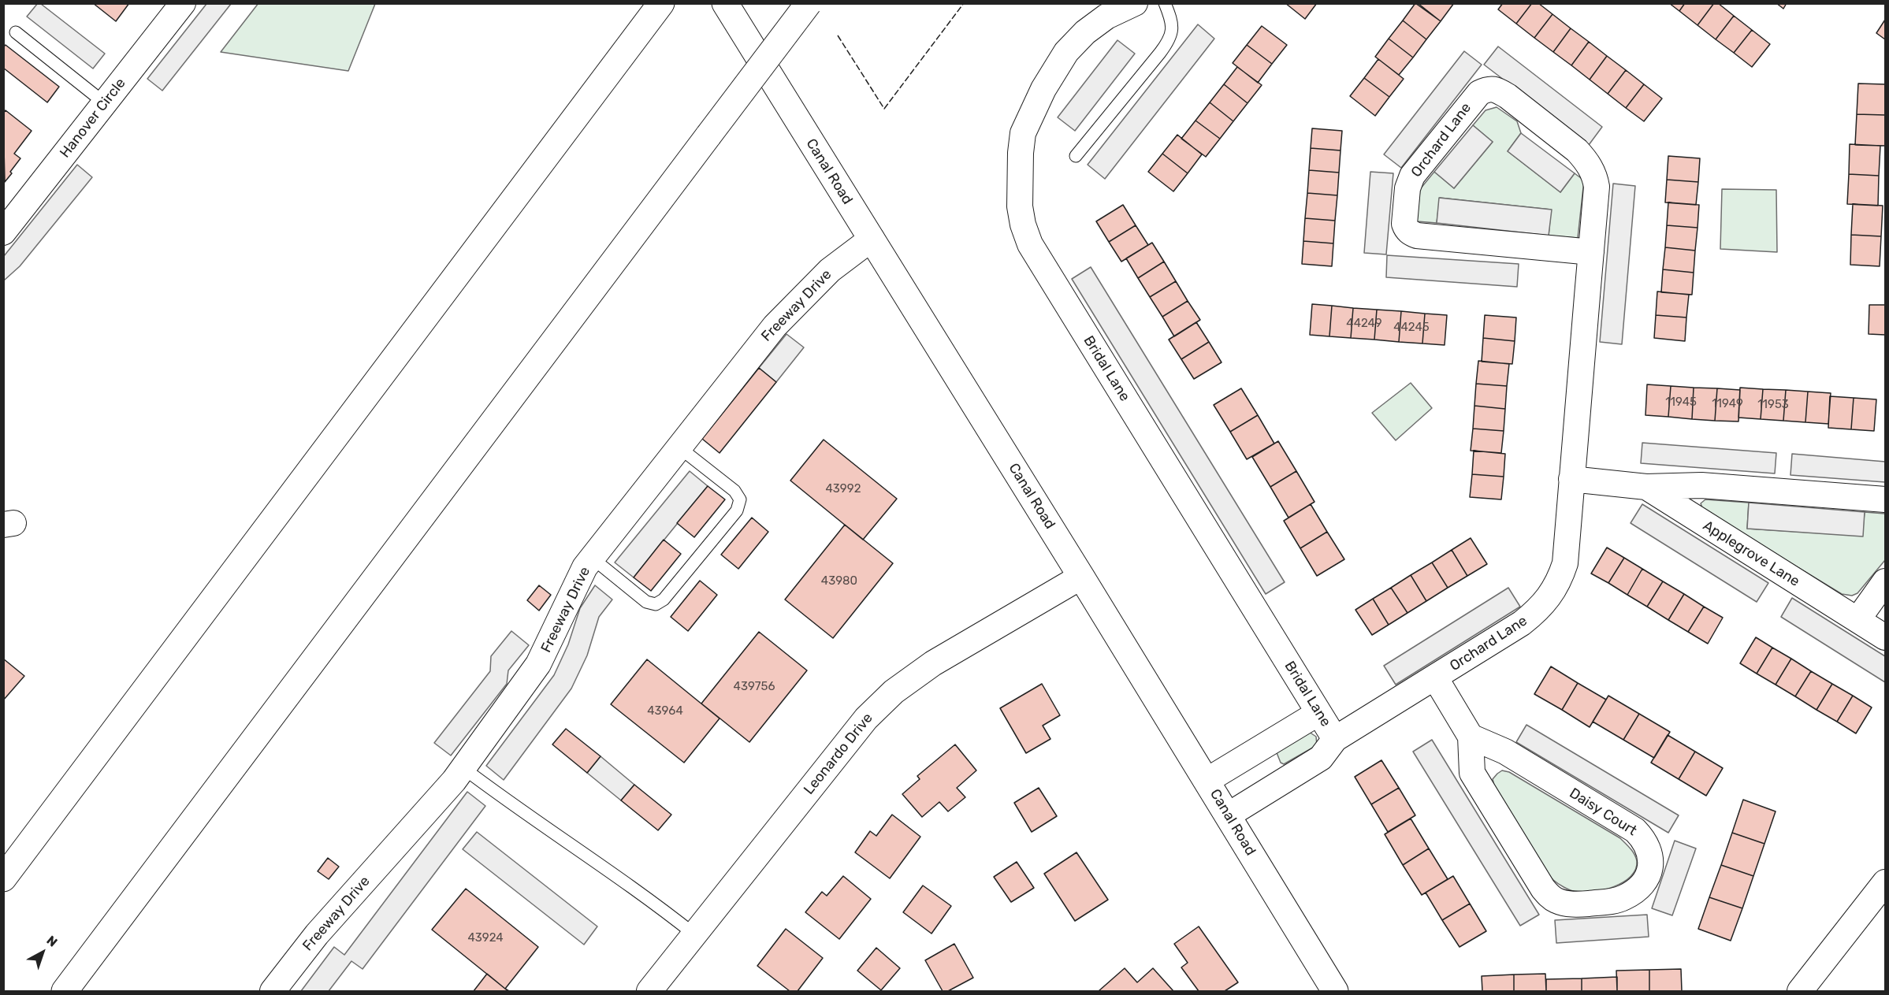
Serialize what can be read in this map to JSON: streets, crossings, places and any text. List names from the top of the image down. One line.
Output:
{"streets":{"main road":["Canal Road"],"street":["Hanover Circle","Orchard Lane","Freeway Drive","Bridal Lane","Applegrove Lane","Leonardo Drive","Daisy Court"]},"crossings":[["Orchard Lane","Canal Road"],["Orchard Lane","Bridal Lane"],["Orchard Lane","Applegrove Lane"],["Orchard Lane","Daisy Court"],["Canal Road","Freeway Drive"],["Canal Road","Leonardo Drive"]],"house_numbers":["44249","44245","11945","11949","11953","43992","43980","439756","43964","43924"],"north":"top right"}
